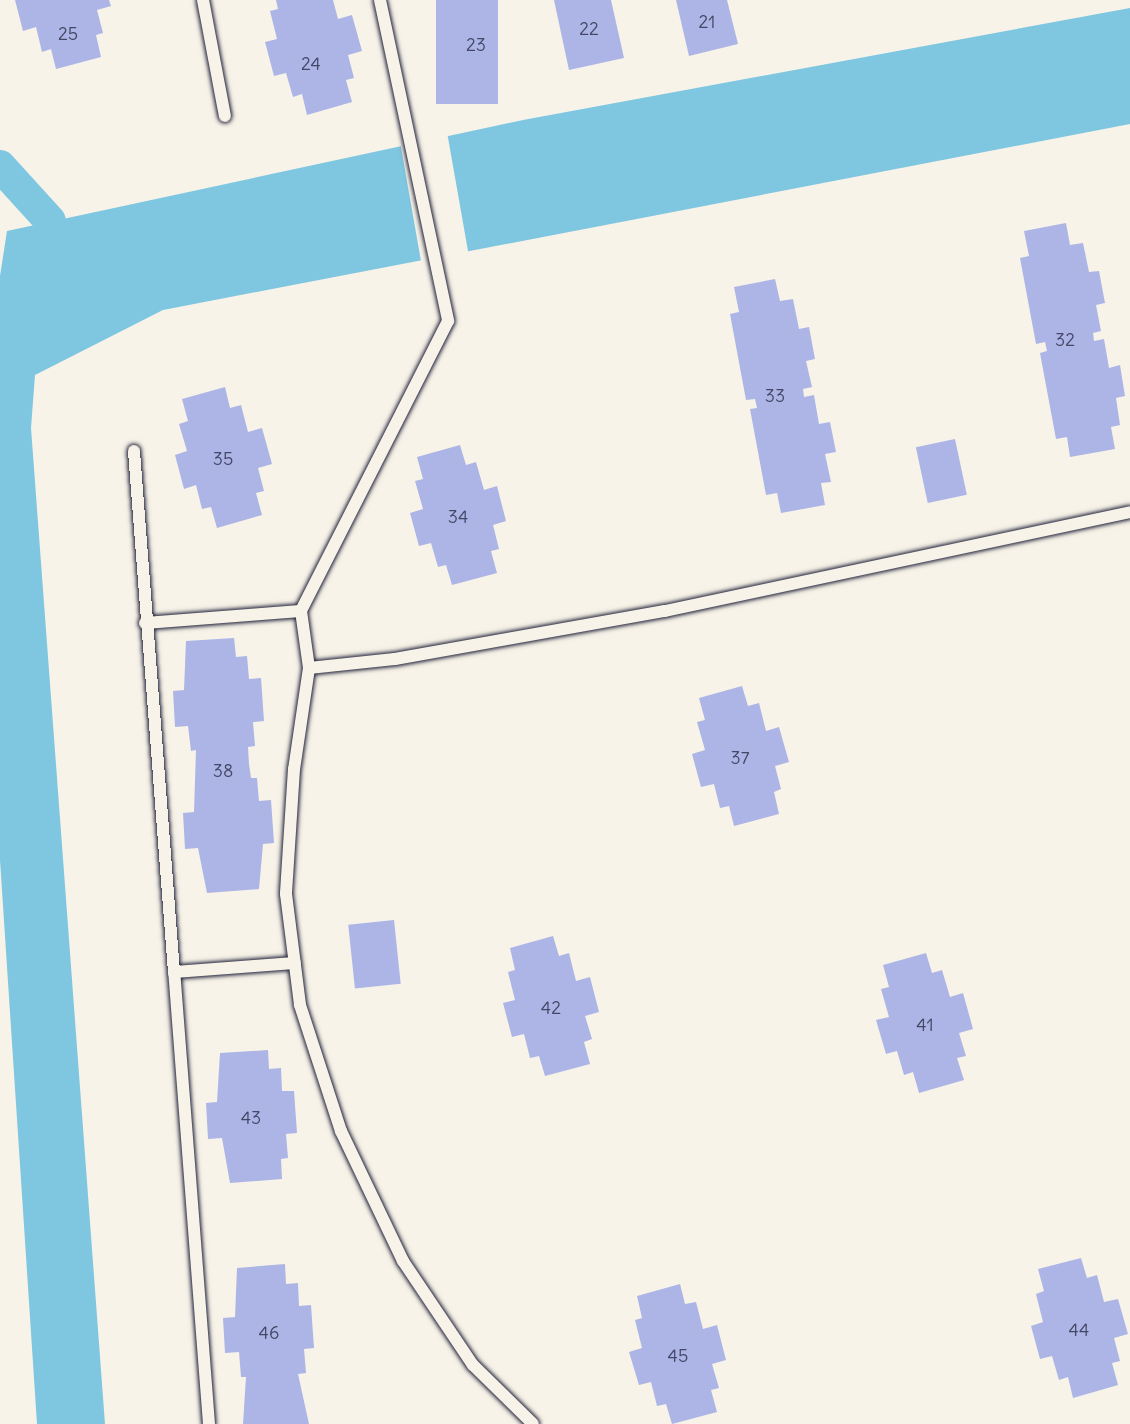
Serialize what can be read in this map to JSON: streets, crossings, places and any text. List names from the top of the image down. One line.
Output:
{"house_numbers":["21","22","25","23","24","32","33","35","34","37","38","42","41","43","44","46","45"]}
